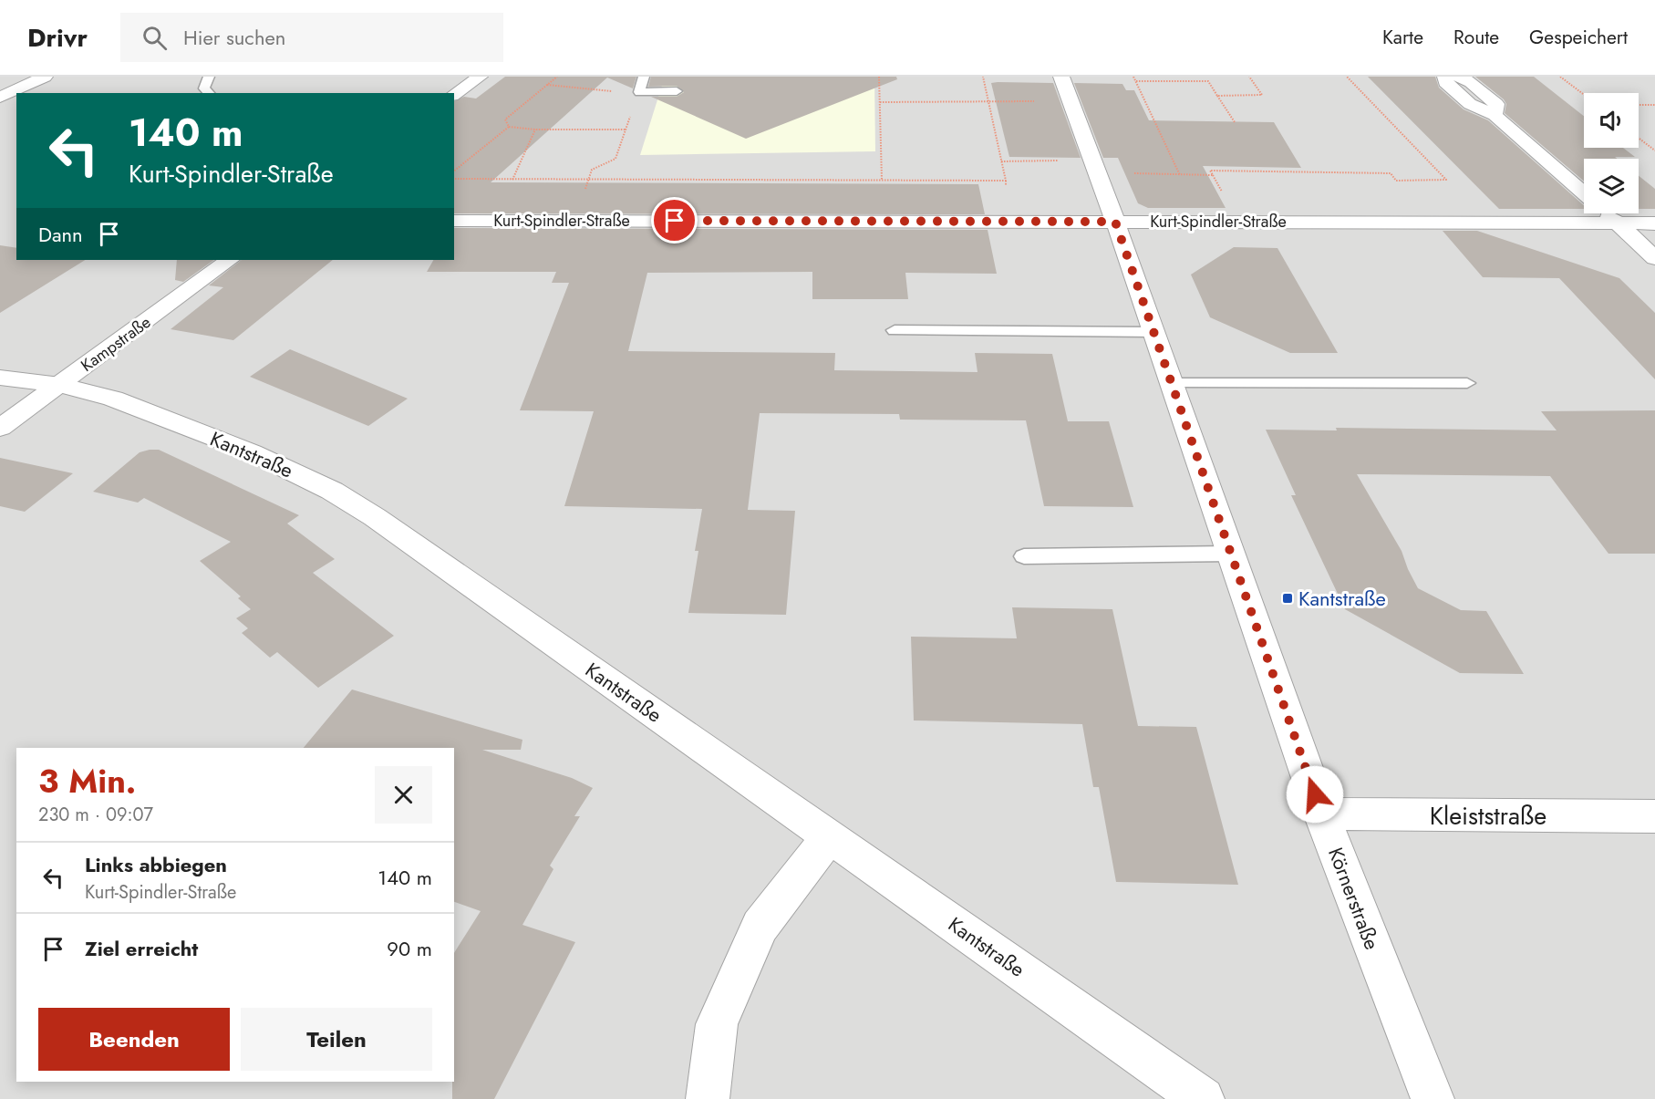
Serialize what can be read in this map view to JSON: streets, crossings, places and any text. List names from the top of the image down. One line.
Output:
{"streets":{"street":["Kurt-Spindler-Straße","Kampstraße","Kantstraße","Kleiststraße","Körnerstraße"]},"crossings":[["Kurt-Spindler-Straße","Körnerstraße"],["Kampstraße","Kantstraße"],["Kleiststraße","Körnerstraße"]],"places":{"transit":["Kantstraße"]},"page":{"header":"Drivr","search":"Hier suchen","nav":["Karte","Route","Gespeichert"],"turn":["140 m","Kurt-Spindler-Straße"],"then":"Dann","heading":["3 Min.","230 m · 09:07"],"list":[{"name":"Links abbiegen","note":"Kurt-Spindler-Straße","value":"140 m"},{"name":"Ziel erreicht","value":"90 m"}],"buttons":["Beenden","Teilen"]}}
